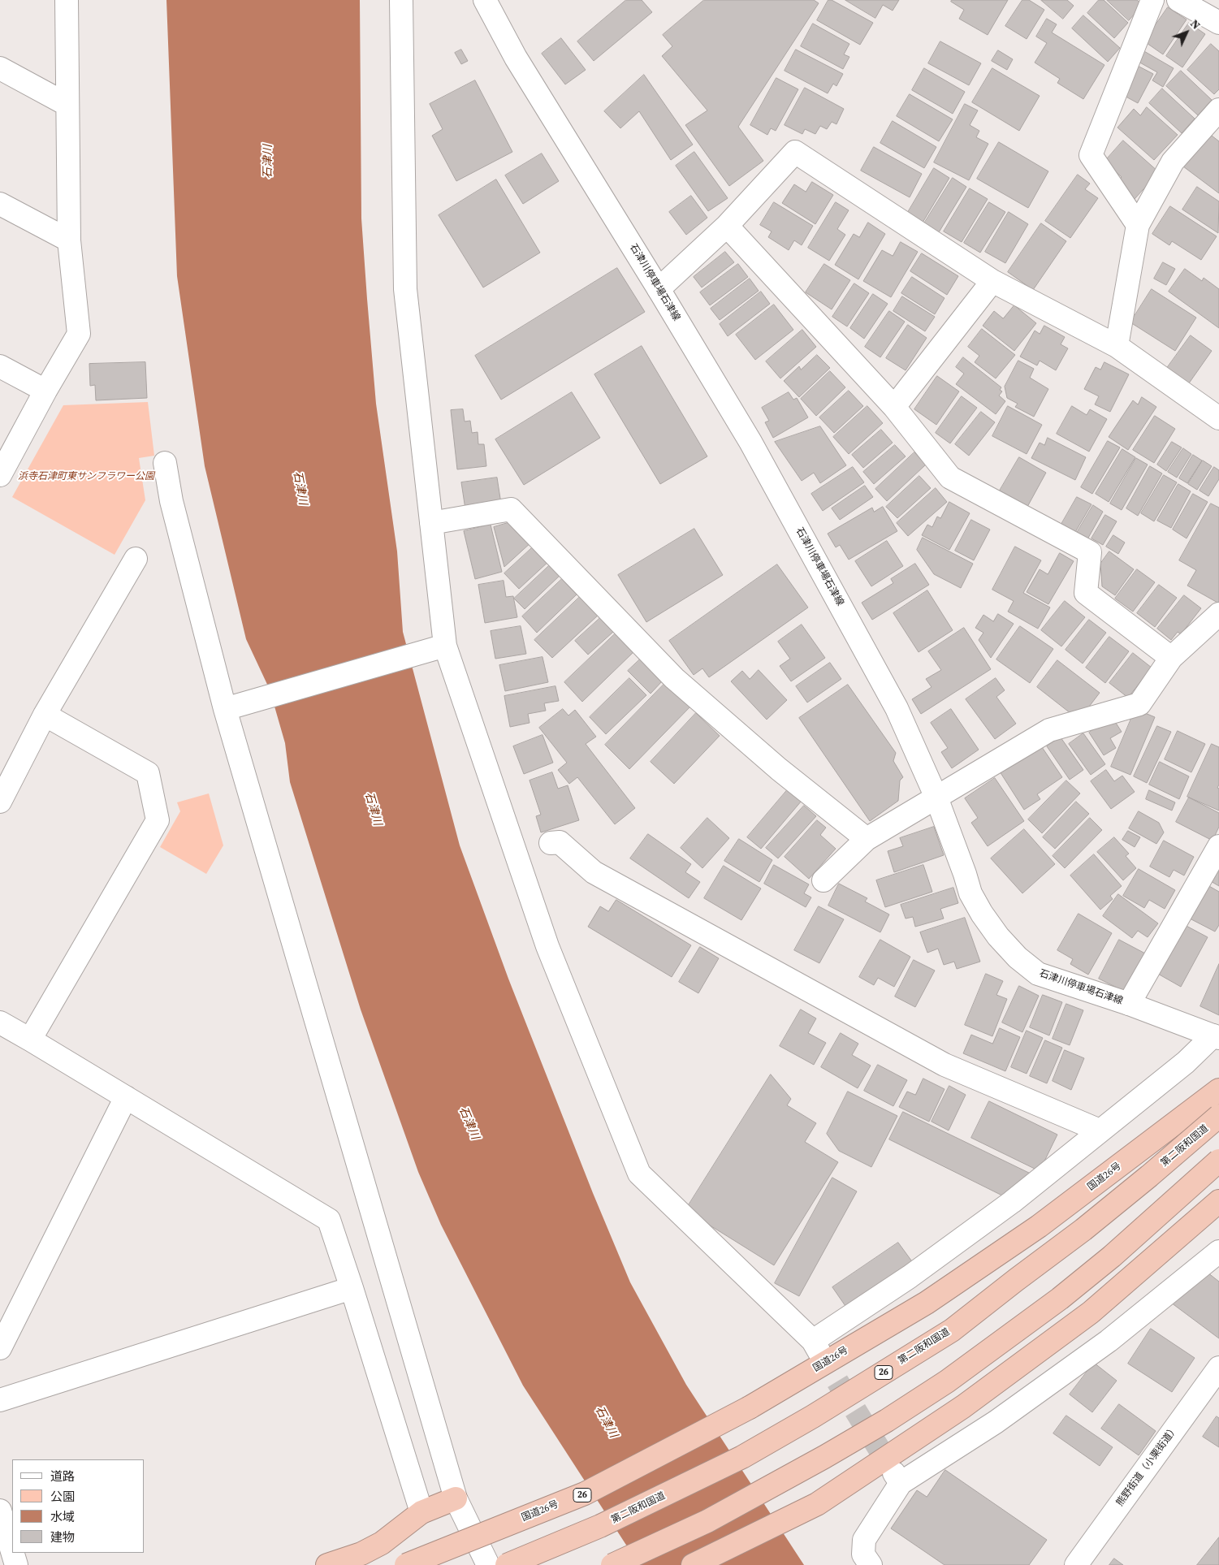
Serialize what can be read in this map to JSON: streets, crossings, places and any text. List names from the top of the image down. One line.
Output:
{"streets":{"highway":["第二阪和国道","国道26号","26"],"street":["石津川停車場石津線","熊野街道（小栗街道）"]},"water":["石津川"],"parks":["浜寺石津町東サンフラワー公園"],"legend":["道路","公園","水域","建物"],"north":"top right"}
